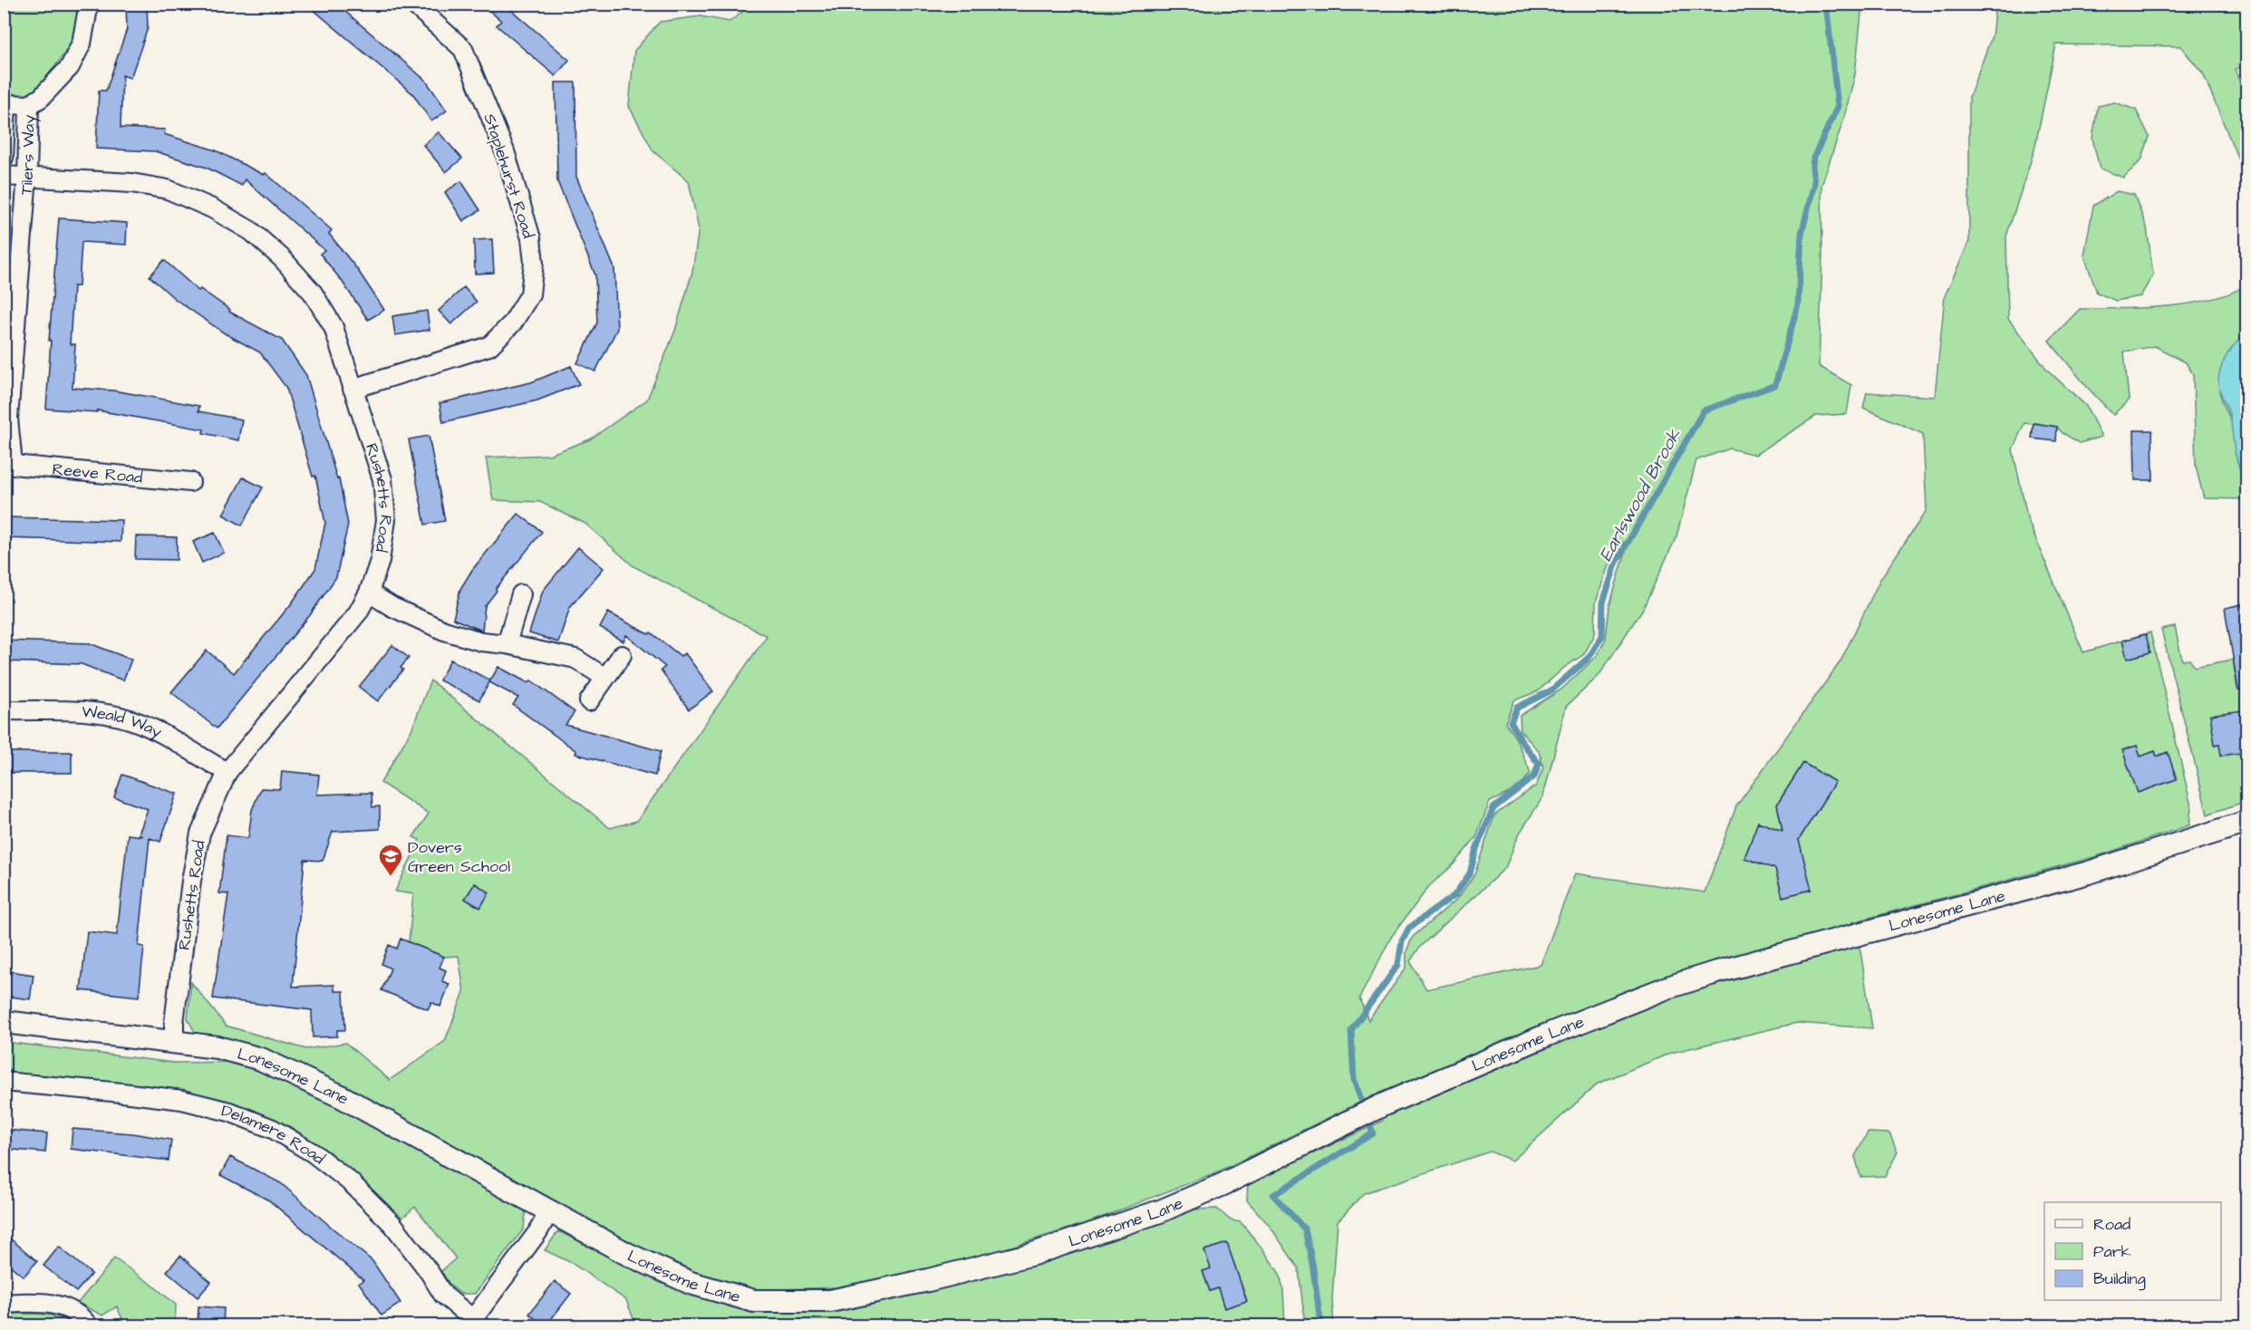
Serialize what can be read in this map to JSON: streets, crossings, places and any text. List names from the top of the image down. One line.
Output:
{"streets":{"street":["Tilers Way","Staplehurst Road","Reeve Road","Rushetts Road","Weald Way","Lonesome Lane","Delamere Road"]},"crossings":[["Tilers Way","Reeve Road"],["Tilers Way","Rushetts Road"],["Staplehurst Road","Rushetts Road"],["Rushetts Road","Weald Way"],["Rushetts Road","Lonesome Lane"]],"water":["Earlswood Brook"],"places":{"school or university":["Dovers Green School"]},"legend":["Road","Park","Building"]}
